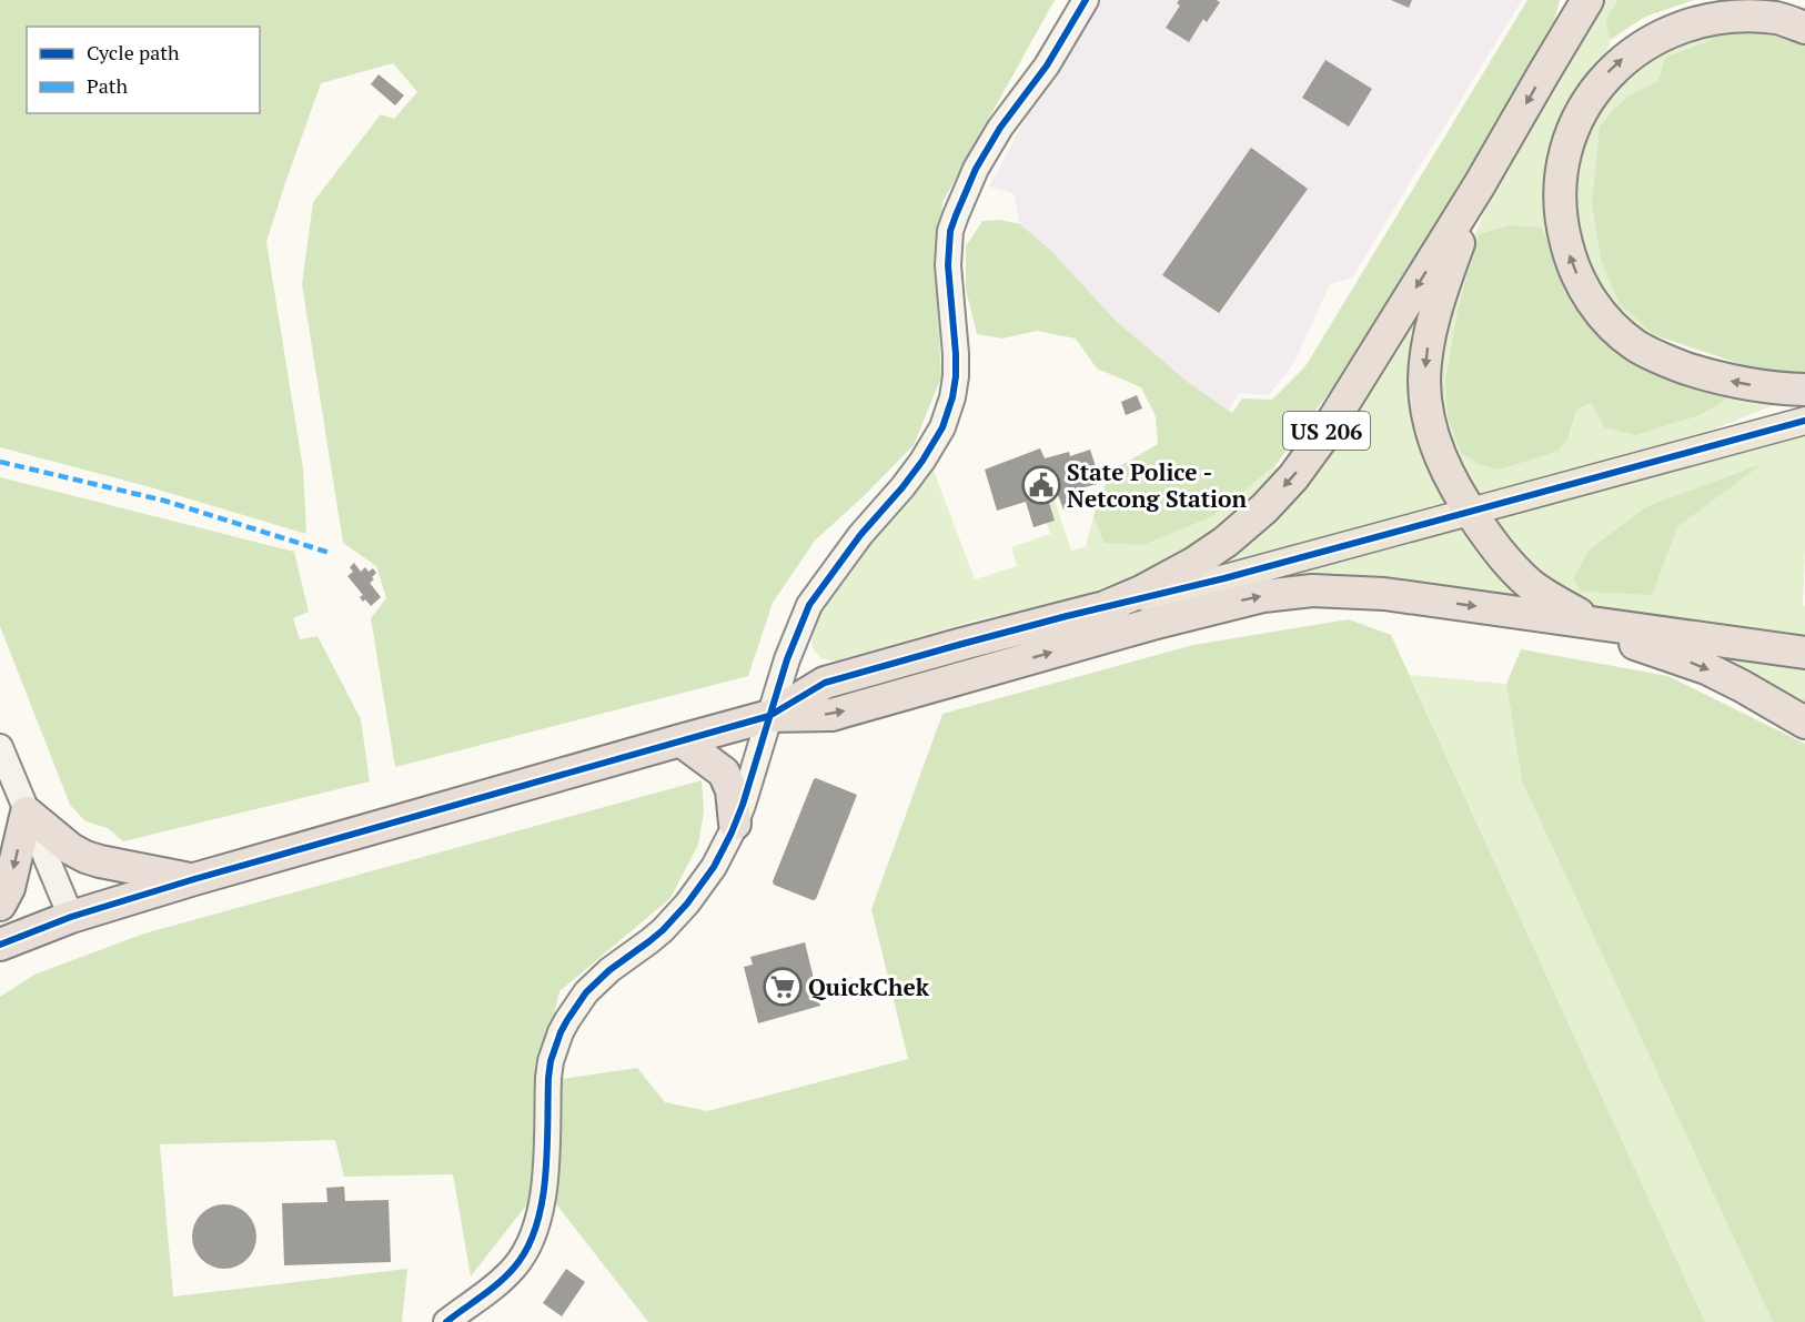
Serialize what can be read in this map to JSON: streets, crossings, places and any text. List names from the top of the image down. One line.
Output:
{"streets":{"highway":["US 206"]},"places":{"public building":["State Police - Netcong Station"],"supermarket":["QuickChek"]},"legend":["Cycle path","Path"]}
